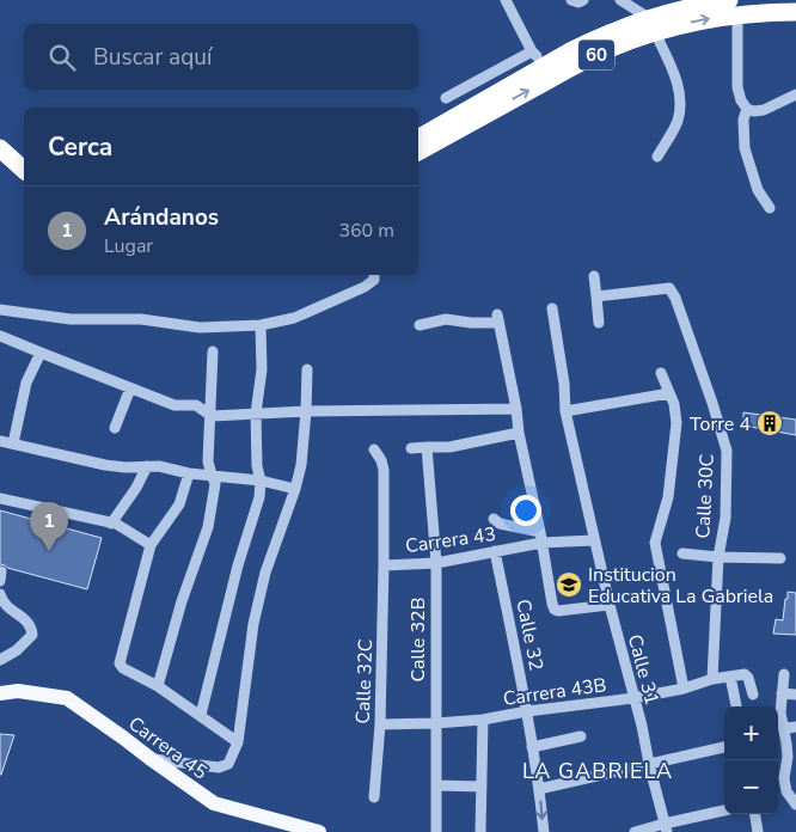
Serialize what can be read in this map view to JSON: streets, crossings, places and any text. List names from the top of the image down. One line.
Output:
{"streets":{"highway":["60"],"main road":["Carrera 45"],"street":["Calle 30C","Carrera 43","Calle 32","Calle 32B","Calle 31","Calle 32C","Carrera 43B"]},"crossings":[["Calle 30C","Carrera 43B"],["Carrera 43","Calle 32"],["Carrera 43","Calle 32B"],["Carrera 43","Calle 31"],["Carrera 43","Calle 32C"],["Calle 32","Carrera 43B"],["Calle 32B","Carrera 43B"],["Calle 31","Carrera 43B"],["Calle 32C","Carrera 43B"]],"districts":["LA GABRIELA"],"places":{"building":["Torre 4"],"school or university":["Institucion Educativa La Gabriela"]},"page":{"search":"Buscar aquí","heading":"Cerca","list":[{"mark":"1","name":"Arándanos","note":"Lugar","value":"360 m"}],"pins":"1","map_buttons":["+","−"]}}
